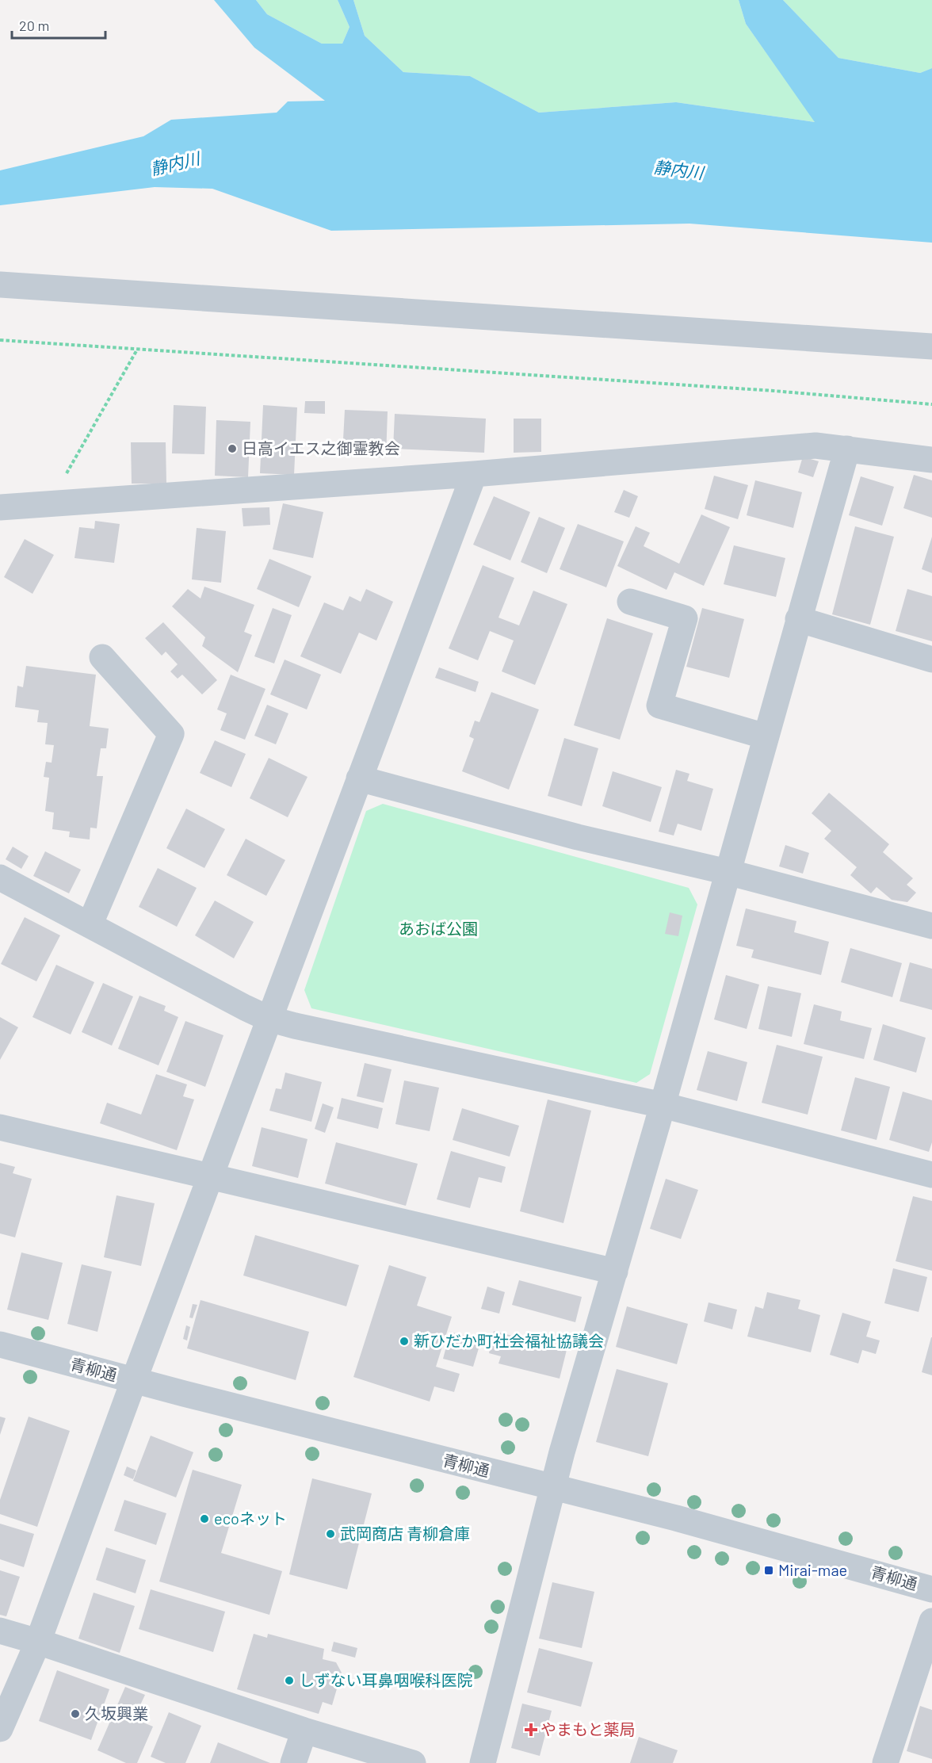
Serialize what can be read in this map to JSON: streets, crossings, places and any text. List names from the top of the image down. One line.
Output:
{"streets":{"street":["青柳通"]},"water":["静内川"],"parks":["あおば公園"],"places":{"other":["日高イエス之御霊教会","新ひだか町社会福祉協議会","ecoネット","武岡商店 青柳倉庫","しずない耳鼻咽喉科医院","久坂興業"],"transit":["Mirai-mae"],"health":["やまもと薬局"]},"scale_bar":"20 m"}
